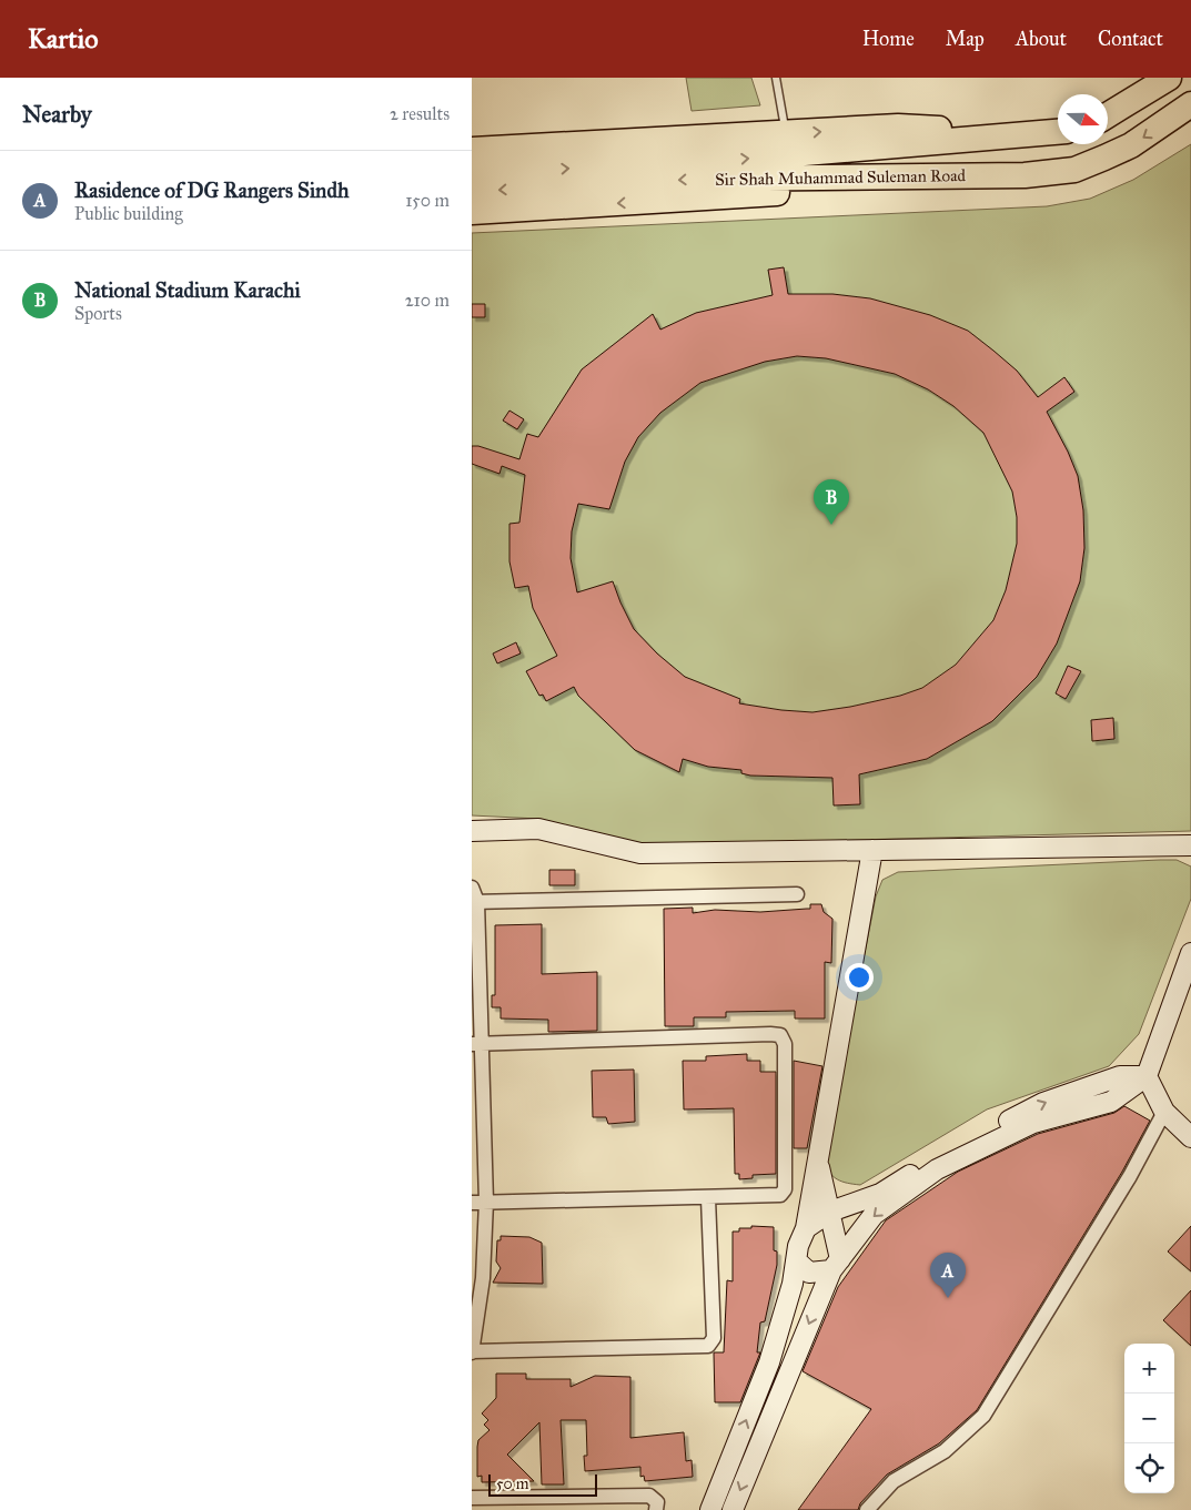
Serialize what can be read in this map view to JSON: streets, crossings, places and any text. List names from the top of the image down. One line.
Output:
{"streets":{"highway":["Sir Shah Muhammad Suleman Road"]},"scale_bar":"50 m","north":"right","page":{"header":"Kartio","nav":["Home","Map","About","Contact"],"heading":["Nearby","2 results"],"list":[{"mark":"A","name":"Rasidence of DG Rangers Sindh","note":"Public building","value":"150 m"},{"mark":"B","name":"National Stadium Karachi","note":"Sports","value":"210 m"}],"pins":["B","A"],"map_buttons":["+","−"],"scale":"50 m"}}
